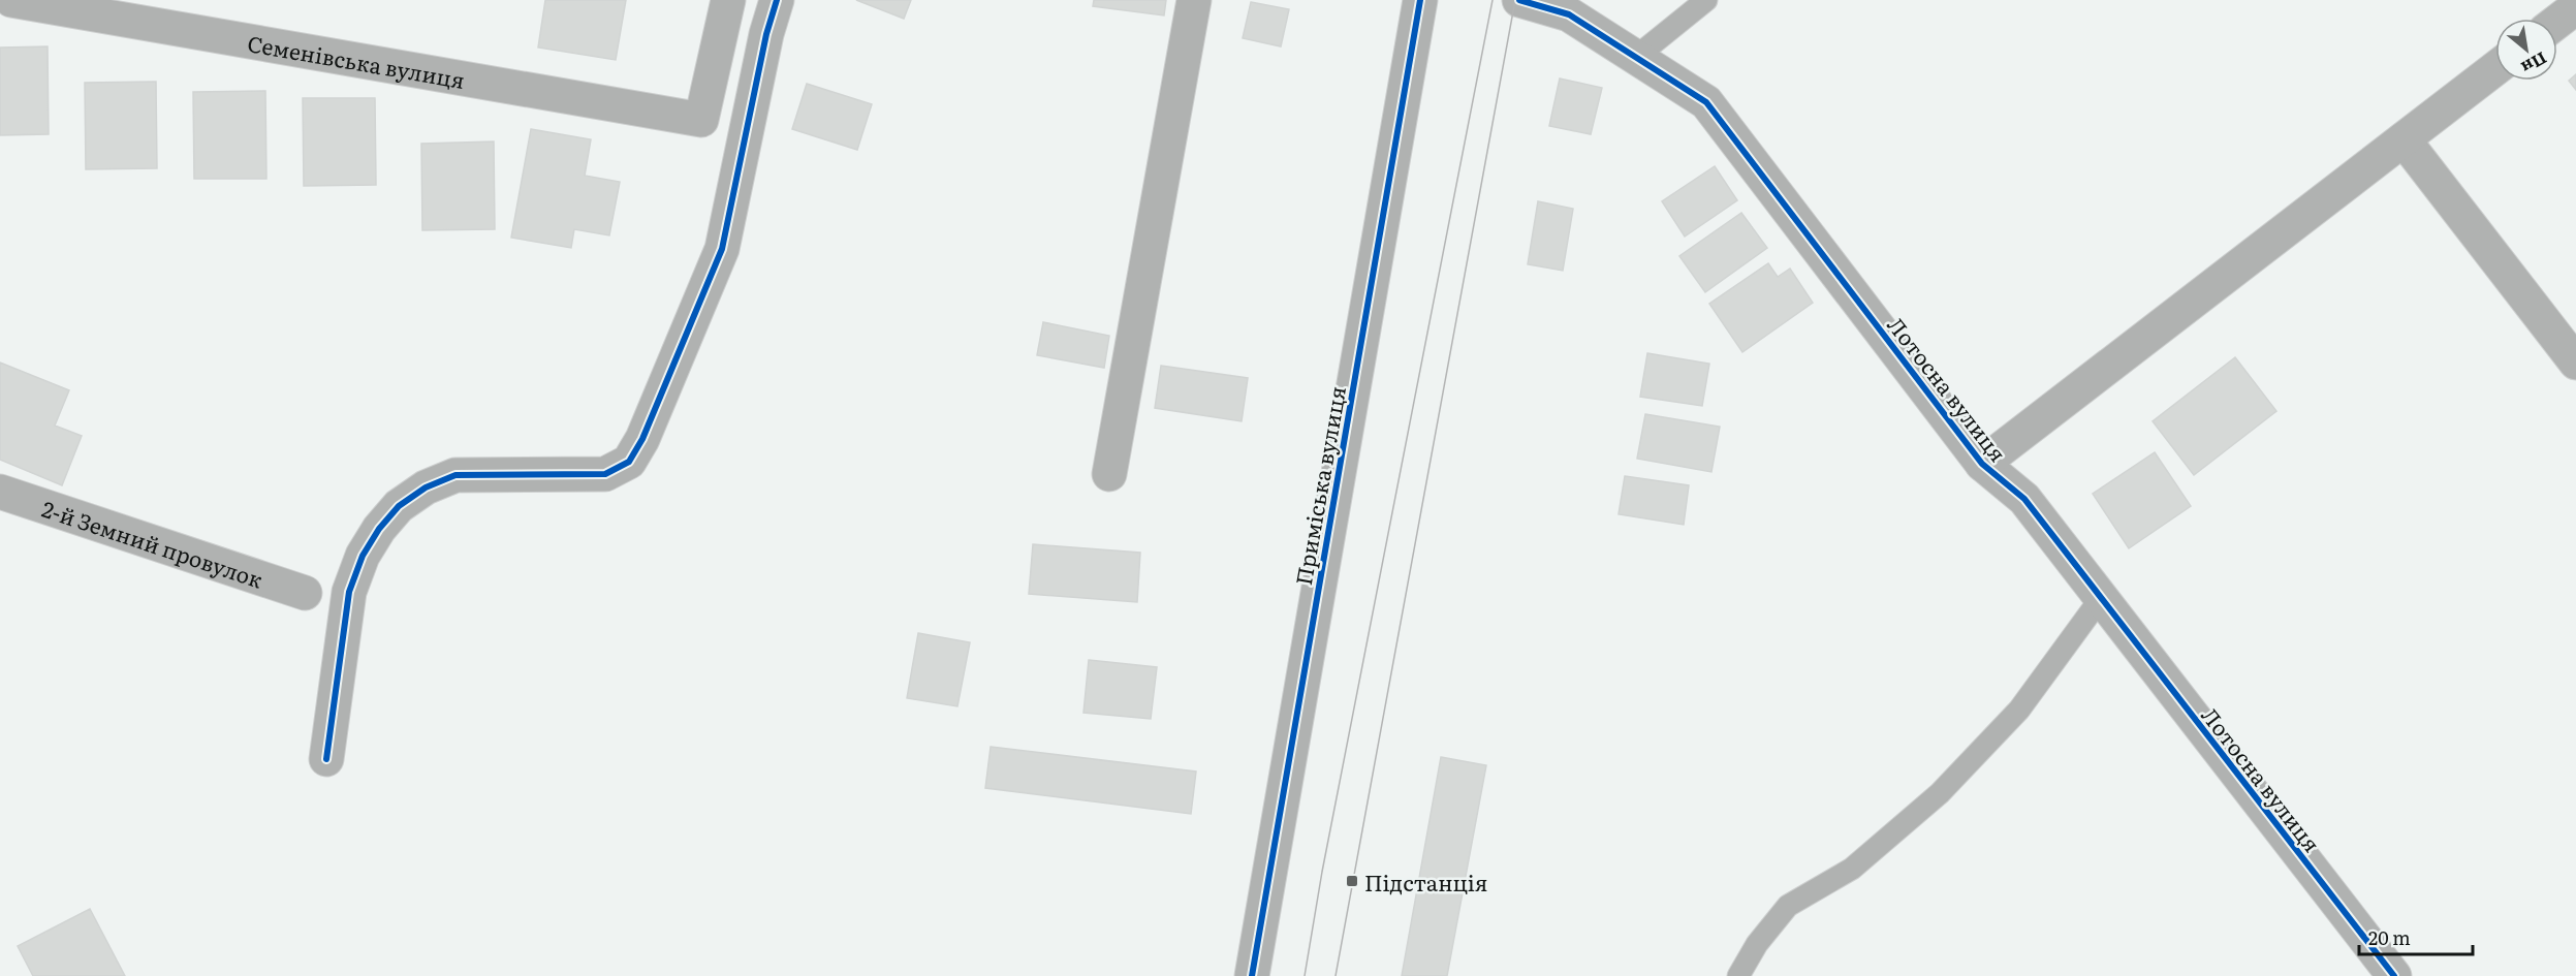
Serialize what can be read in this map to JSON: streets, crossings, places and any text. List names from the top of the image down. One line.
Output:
{"streets":{"street":["Семенівська вулиця","Лотосна вулиця","Приміська вулиця","2-й Земний провулок"]},"places":{"transit":["Підстанція"]},"scale_bar":"20 m","north":"bottom right"}
